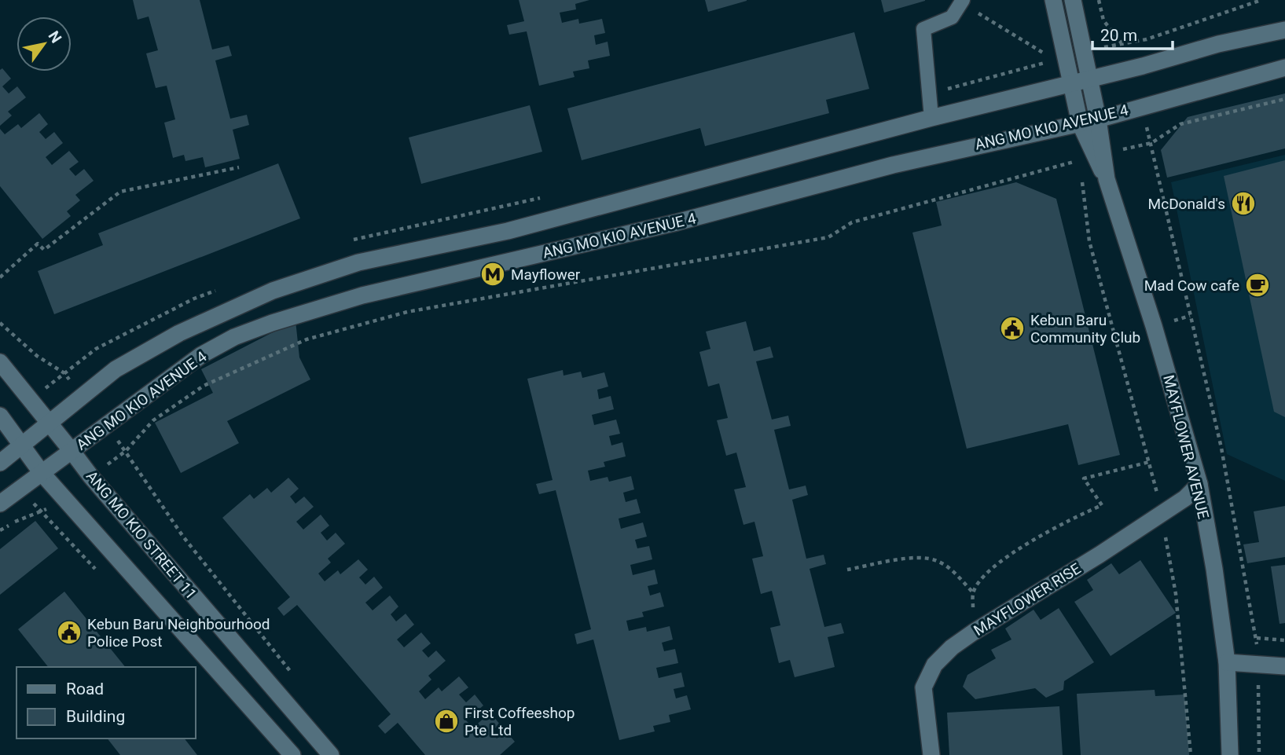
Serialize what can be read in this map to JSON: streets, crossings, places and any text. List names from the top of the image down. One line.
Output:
{"streets":{"main road":["ANG MO KIO AVENUE 4","MAYFLOWER AVENUE","ANG MO KIO STREET 11","MAYFLOWER RISE"]},"crossings":[["ANG MO KIO AVENUE 4","ANG MO KIO STREET 11"],["MAYFLOWER AVENUE","MAYFLOWER RISE"]],"places":{"restaurant":["McDonald's"],"metro station":["Mayflower"],"cafe":["Mad Cow cafe"],"public building":["Kebun Baru Community Club","Kebun Baru Neighbourhood Police Post"],"shop":["First Coffeeshop Pte Ltd"]},"legend":["Road","Building"],"scale_bar":"20 m","north":"top right"}
